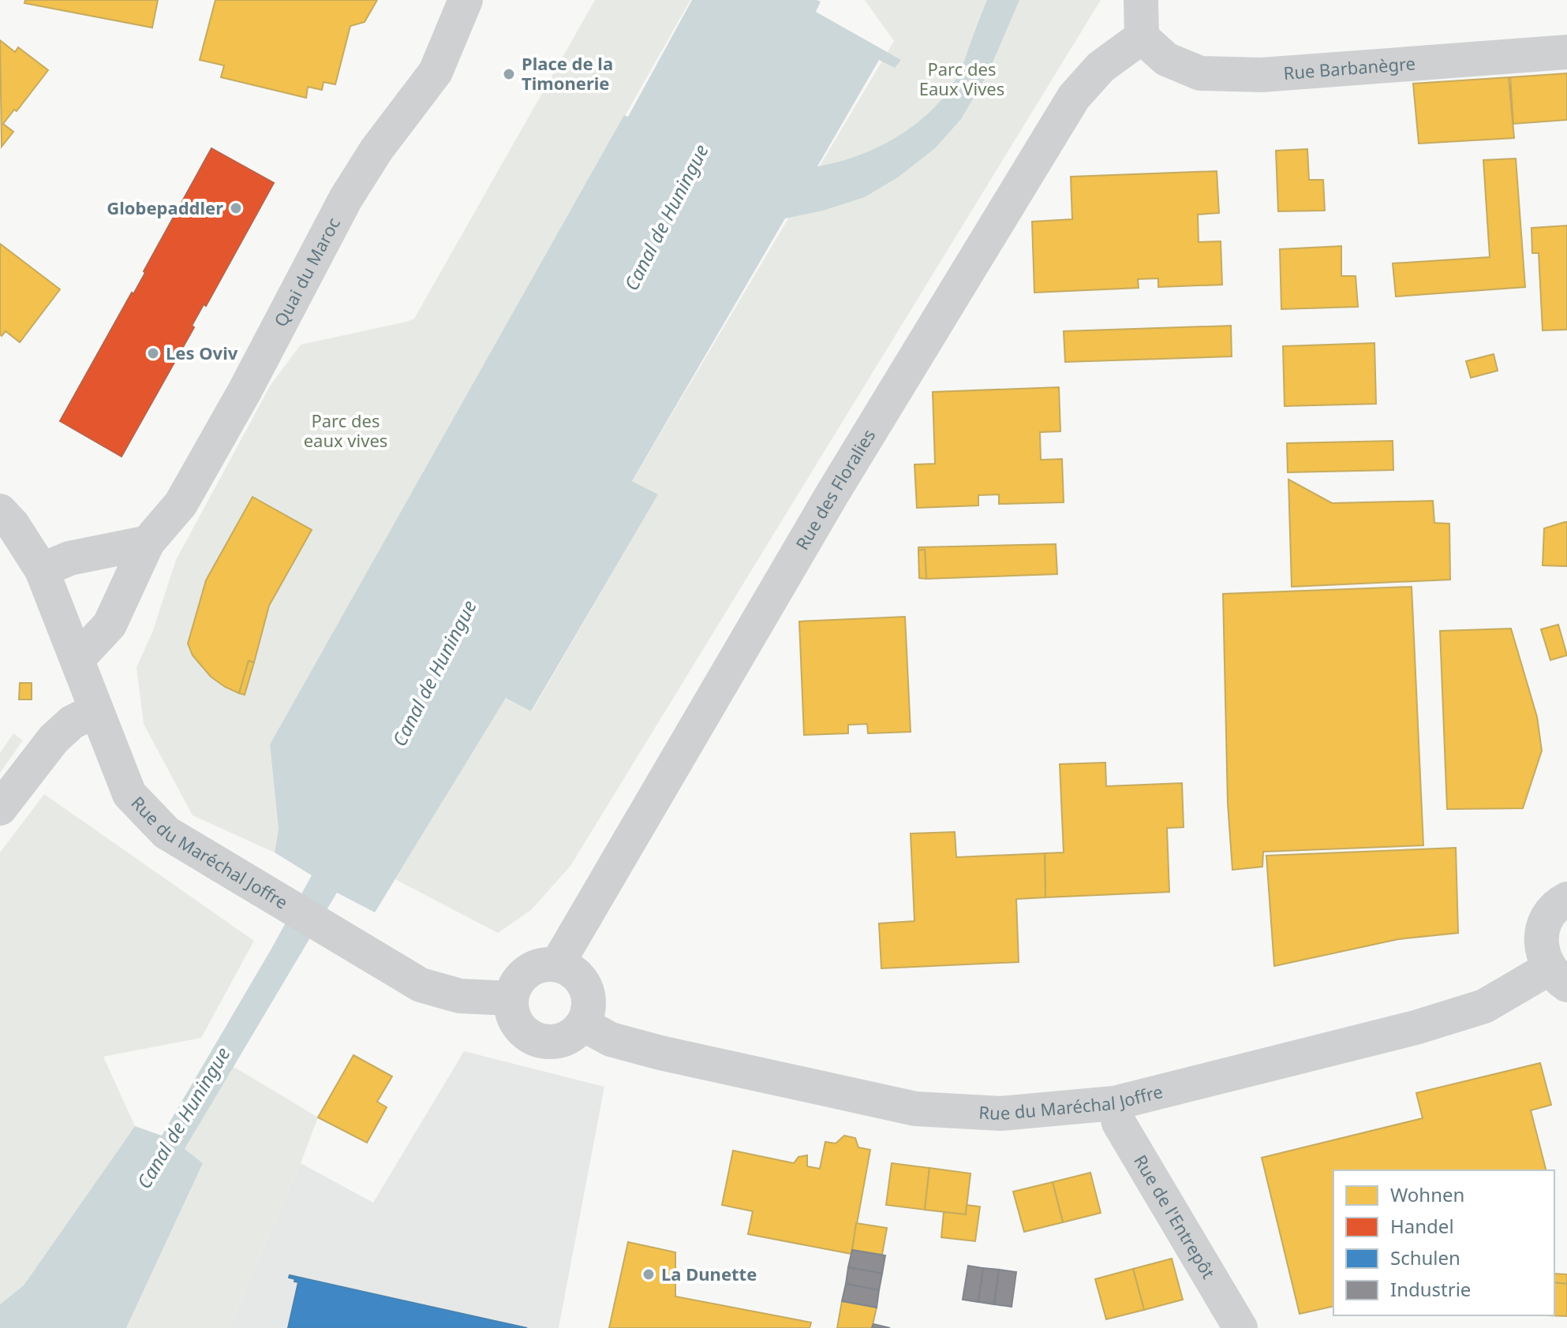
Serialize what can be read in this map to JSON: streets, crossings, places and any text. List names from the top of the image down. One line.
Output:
{"streets":{"street":["Rue Barbanègre","Quai du Maroc","Rue des Floralies","Rue du Maréchal Joffre","Rue de l'Entrepôt"]},"crossings":[["Rue Barbanègre","Rue des Floralies"],["Quai du Maroc","Rue du Maréchal Joffre"],["Rue des Floralies","Rue du Maréchal Joffre"],["Rue du Maréchal Joffre","Rue de l'Entrepôt"]],"water":["Canal de Huningue"],"parks":["Parc des Eaux Vives","Parc des eaux vives"],"places":["Place de la Timonerie","Globepaddler","Les Oviv","La Dunette"],"legend":["Wohnen","Handel","Schulen","Industrie"]}
